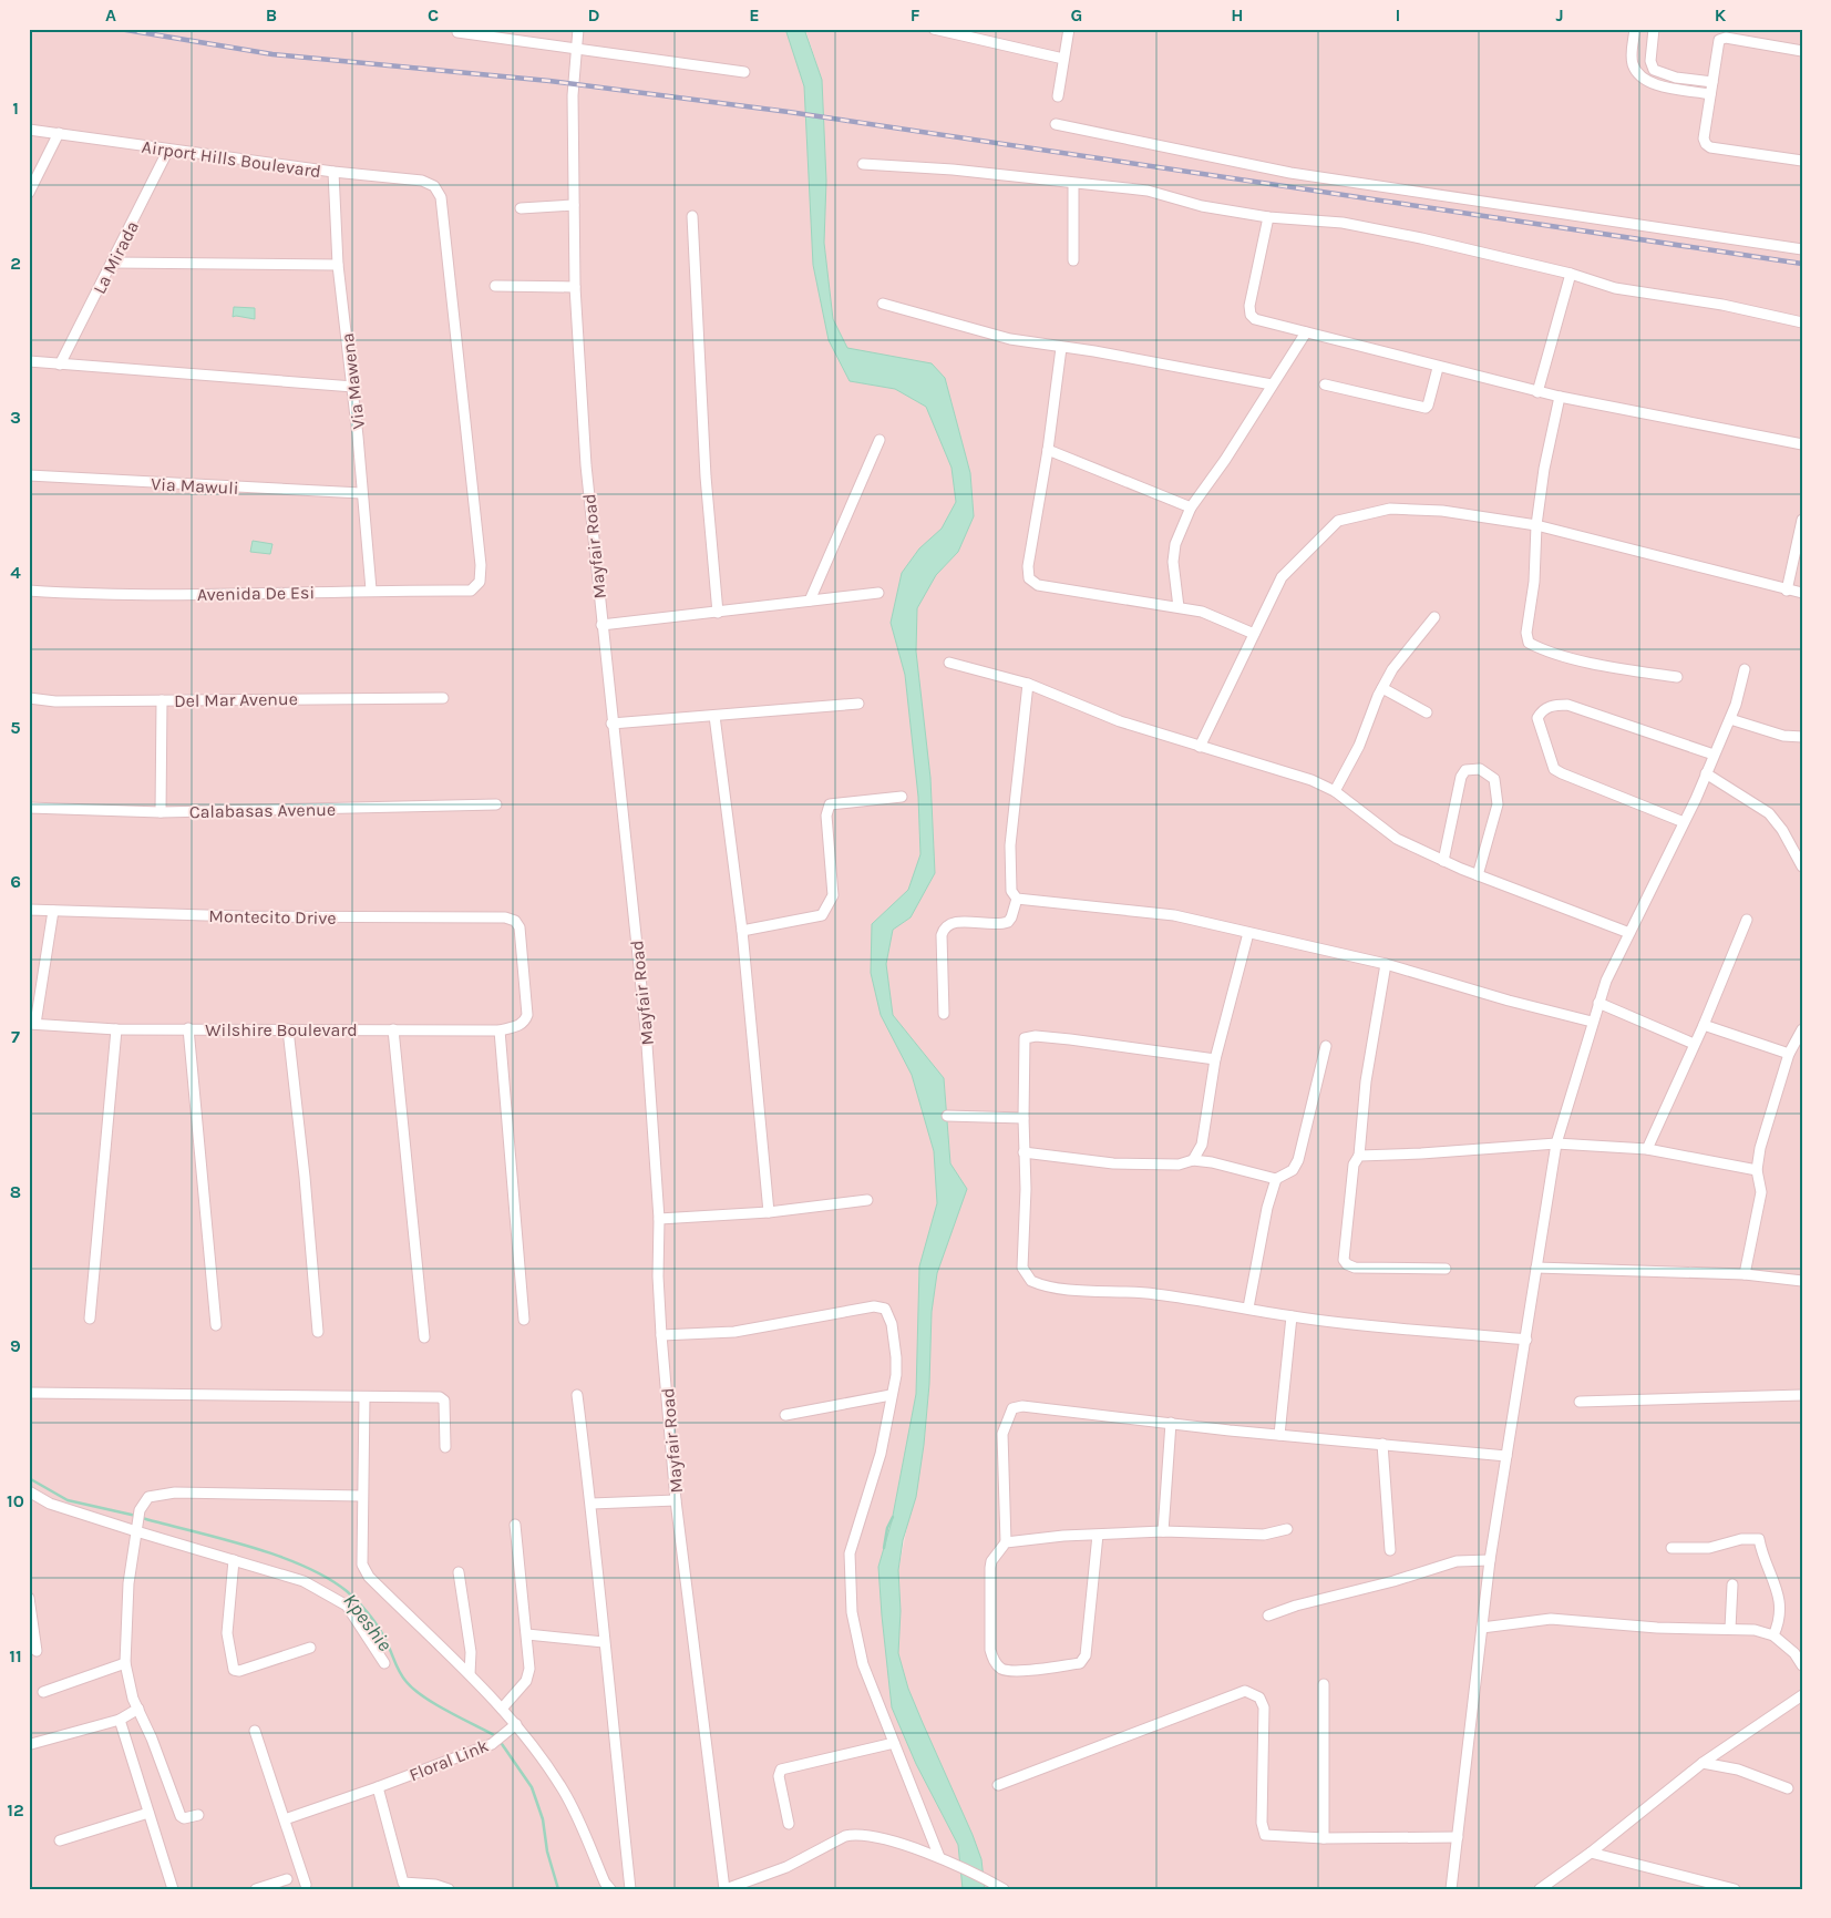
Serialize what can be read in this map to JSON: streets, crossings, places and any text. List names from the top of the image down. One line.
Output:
{"streets":{"street":["Airport Hills Boulevard","La Mirada","Via Mawena","Via Mawuli","Mayfair Road","Avenida De Esi","Del Mar Avenue","Calabasas Avenue","Montecito Drive","Wilshire Boulevard","Floral Link"]},"crossings":[["Airport Hills Boulevard","La Mirada"],["Airport Hills Boulevard","Via Mawena"],["Airport Hills Boulevard","Avenida De Esi"],["Via Mawena","Via Mawuli"],["Via Mawena","Avenida De Esi"],["Montecito Drive","Wilshire Boulevard"]],"water":["Kpeshie"],"grid":{"columns":["A","B","C","D","E","F","G","H","I","J","K"],"rows":["1","2","3","4","5","6","7","8","9","10","11","12"]}}
